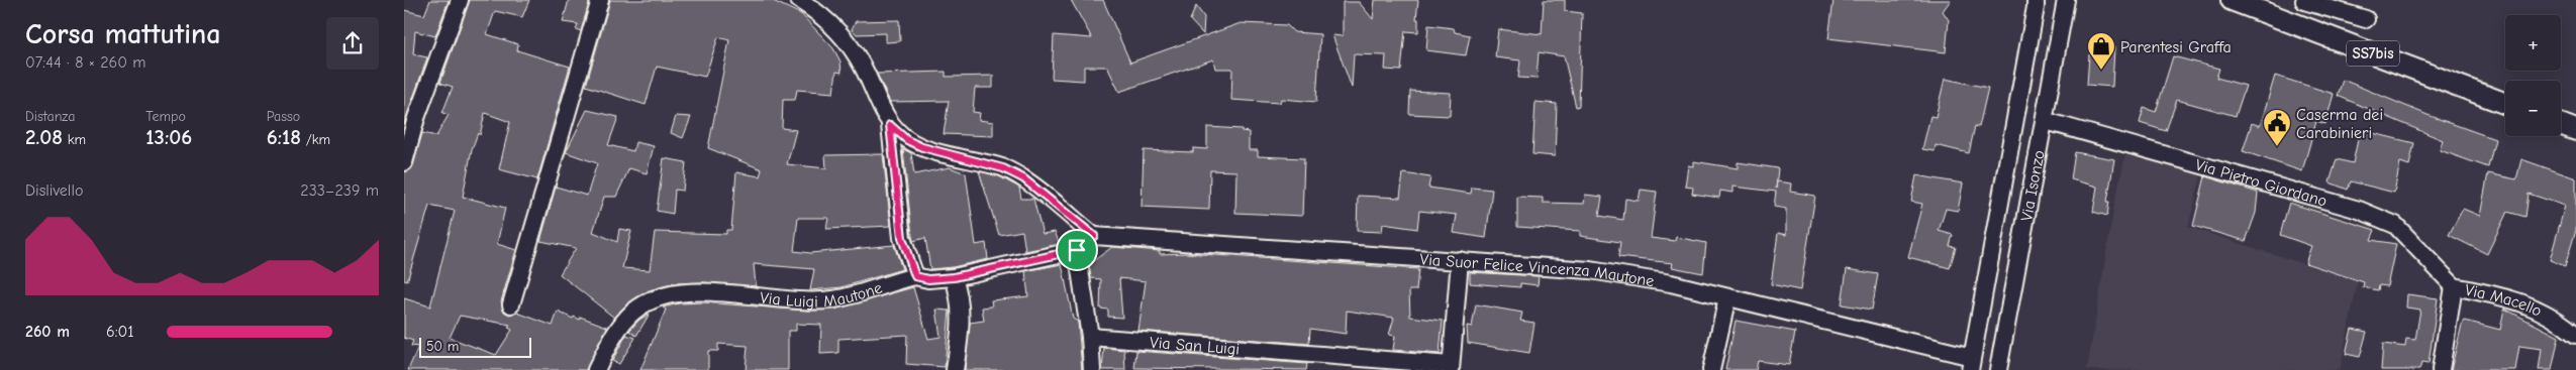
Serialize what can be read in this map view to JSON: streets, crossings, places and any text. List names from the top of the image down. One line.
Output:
{"streets":{"main road":["SS7bis"],"street":["Via Pietro Giordano","Via Isonzo","Via Suor Felice Vincenza Mautone","Via Luigi Mautone","Via Macello","Via San Luigi"]},"crossings":[["Via Pietro Giordano","Via Isonzo"],["Via Pietro Giordano","Via Macello"],["Via Isonzo","Via Suor Felice Vincenza Mautone"]],"places":{"shop":["Parentesi Graffa"],"public building":["Caserma dei Carabinieri"]},"scale_bar":"50 m","page":{"heading":["Corsa mattutina","07:44 · 8 × 260 m"],"map_buttons":["+","−"],"stats":[["Distanza","2.08 km"],["Tempo","13:06"],["Passo","6:18 /km"]],"chart":["Dislivello","233–239 m"],"list":[{"name":"260 m","note":"6:01"}],"scale":"50 m"}}
